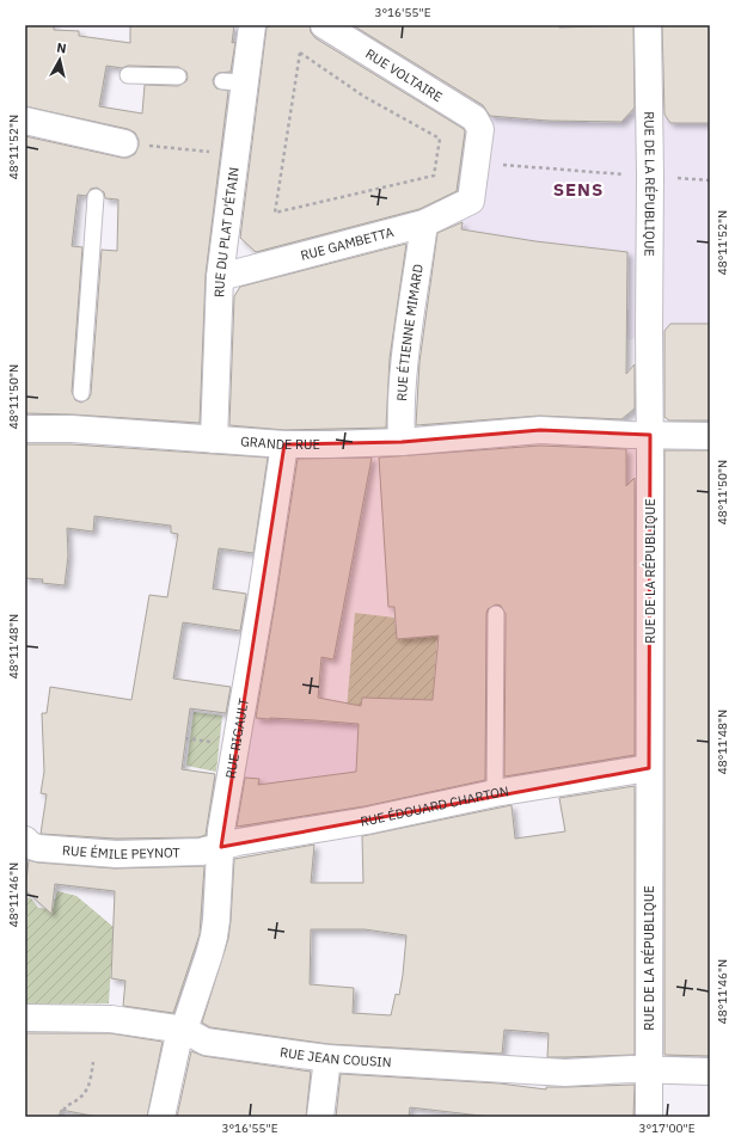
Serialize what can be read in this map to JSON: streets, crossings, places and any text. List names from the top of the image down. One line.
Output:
{"streets":{"street":["RUE VOLTAIRE","RUE DE LA RÉPUBLIQUE","RUE DU PLAT D'ÉTAIN","RUE GAMBETTA","RUE ÉTIENNE MIMARD","GRANDE RUE","RUE RIGAULT","RUE ÉDOUARD CHARTON","RUE ÉMILE PEYNOT","RUE JEAN COUSIN"]},"crossings":[["RUE VOLTAIRE","RUE GAMBETTA"],["RUE DE LA RÉPUBLIQUE","GRANDE RUE"],["RUE DE LA RÉPUBLIQUE","RUE ÉDOUARD CHARTON"],["RUE DE LA RÉPUBLIQUE","RUE JEAN COUSIN"],["RUE DU PLAT D'ÉTAIN","RUE GAMBETTA"],["RUE DU PLAT D'ÉTAIN","GRANDE RUE"],["RUE GAMBETTA","RUE ÉTIENNE MIMARD"],["RUE ÉTIENNE MIMARD","GRANDE RUE"],["GRANDE RUE","RUE RIGAULT"],["RUE RIGAULT","RUE ÉDOUARD CHARTON"],["RUE RIGAULT","RUE ÉMILE PEYNOT"],["RUE RIGAULT","RUE JEAN COUSIN"],["RUE ÉDOUARD CHARTON","RUE ÉMILE PEYNOT"]],"districts":["SENS"],"north":"top","coordinates":["3°16'55\"E","48°11'52\"N","48°11'50\"N","48°11'48\"N","48°11'46\"N","3°17'00\"E"]}
